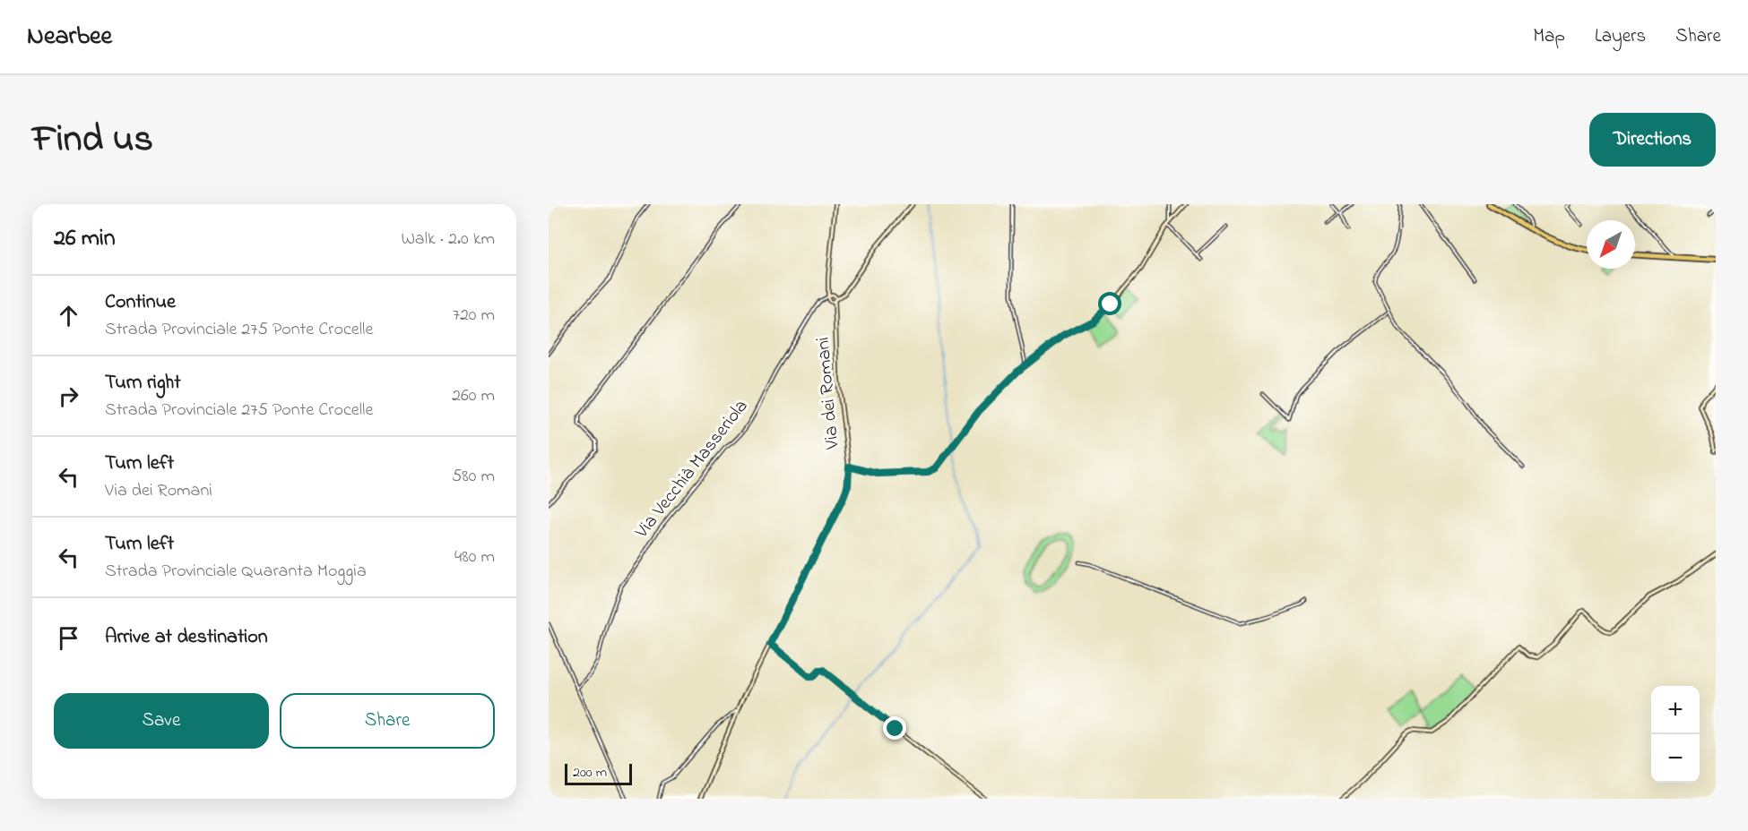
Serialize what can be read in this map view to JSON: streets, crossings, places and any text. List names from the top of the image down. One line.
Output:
{"streets":{"main road":["Via dei Romani"],"street":["Via Vecchià Masseriola"]},"crossings":[["Via dei Romani","Via Vecchià Masseriola"]],"scale_bar":"200 m","north":"bottom left","page":{"header":"Nearbee","nav":["Map","Layers","Share"],"title":"Find us","buttons":["Directions",["Save","Share"]],"heading":["26 min","Walk · 2.0 km"],"list":[["Continue","Strada Provinciale 275 Ponte Crocelle","720 m"],["Turn right","Strada Provinciale 275 Ponte Crocelle","260 m"],["Turn left","Via dei Romani","580 m"],["Turn left","Strada Provinciale Quaranta Moggia","480 m"],"Arrive at destination"],"map_buttons":["+","−"],"scale":"200 m"}}
